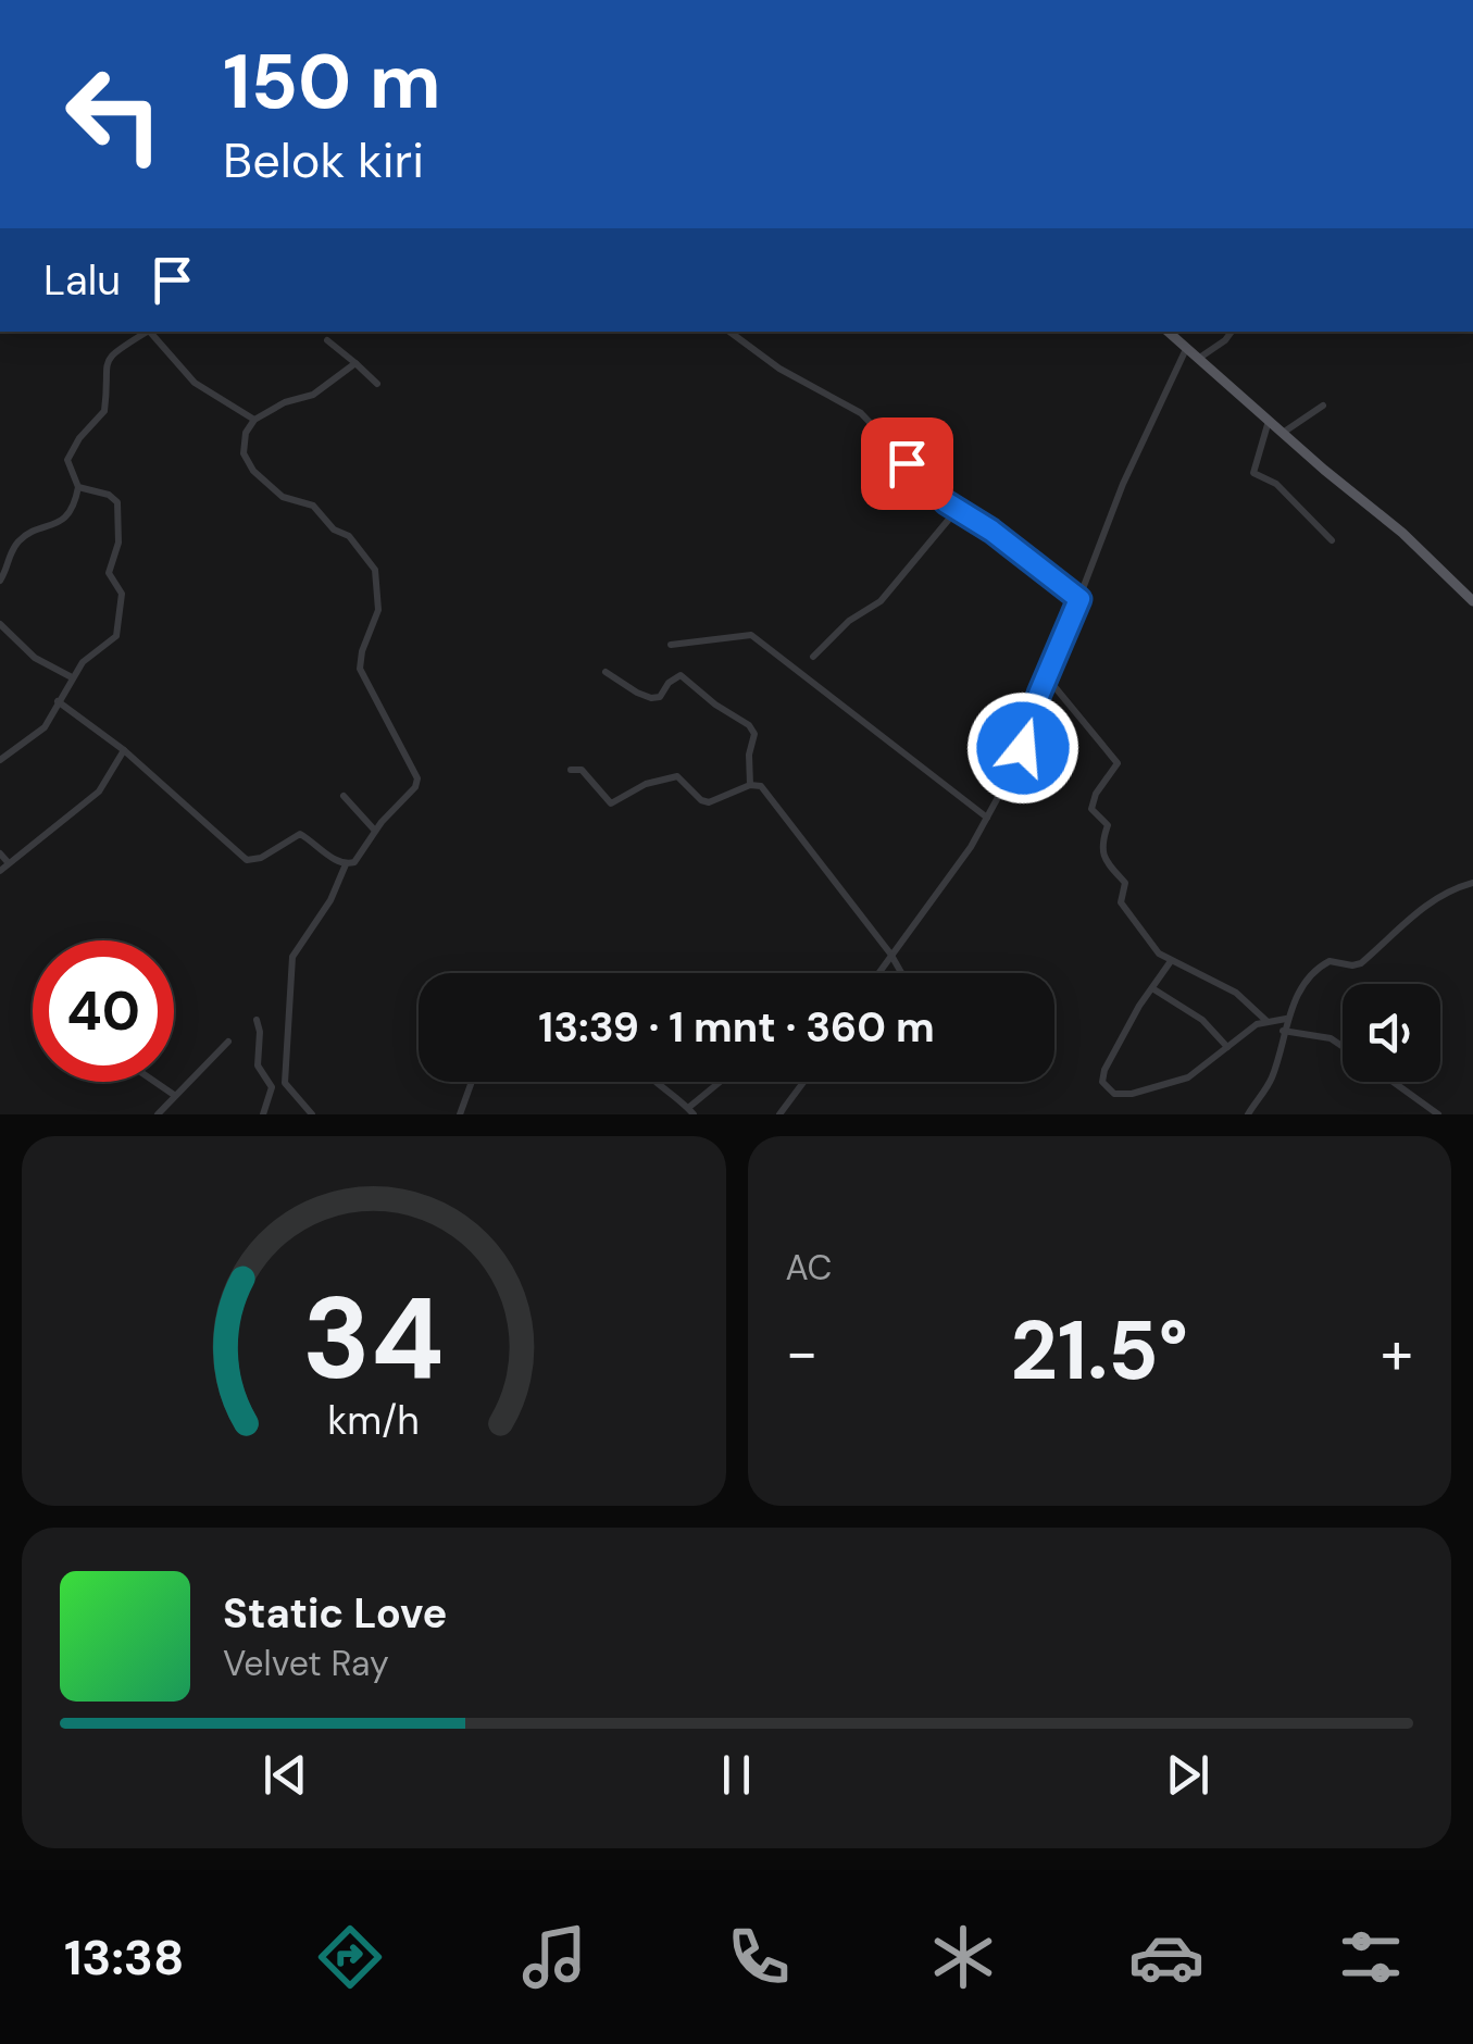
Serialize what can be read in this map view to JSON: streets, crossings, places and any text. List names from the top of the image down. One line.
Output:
{"page":{"turn":["150 m","Belok kiri"],"then":"Lalu","limit":"40","trip":"13:39 · 1 mnt · 360 m","tile":"AC","heat":["−","21.5°","+"],"song":["Static Love","Velvet Ray"],"tabs":"13:38","gauge":["34","km/h"]}}
